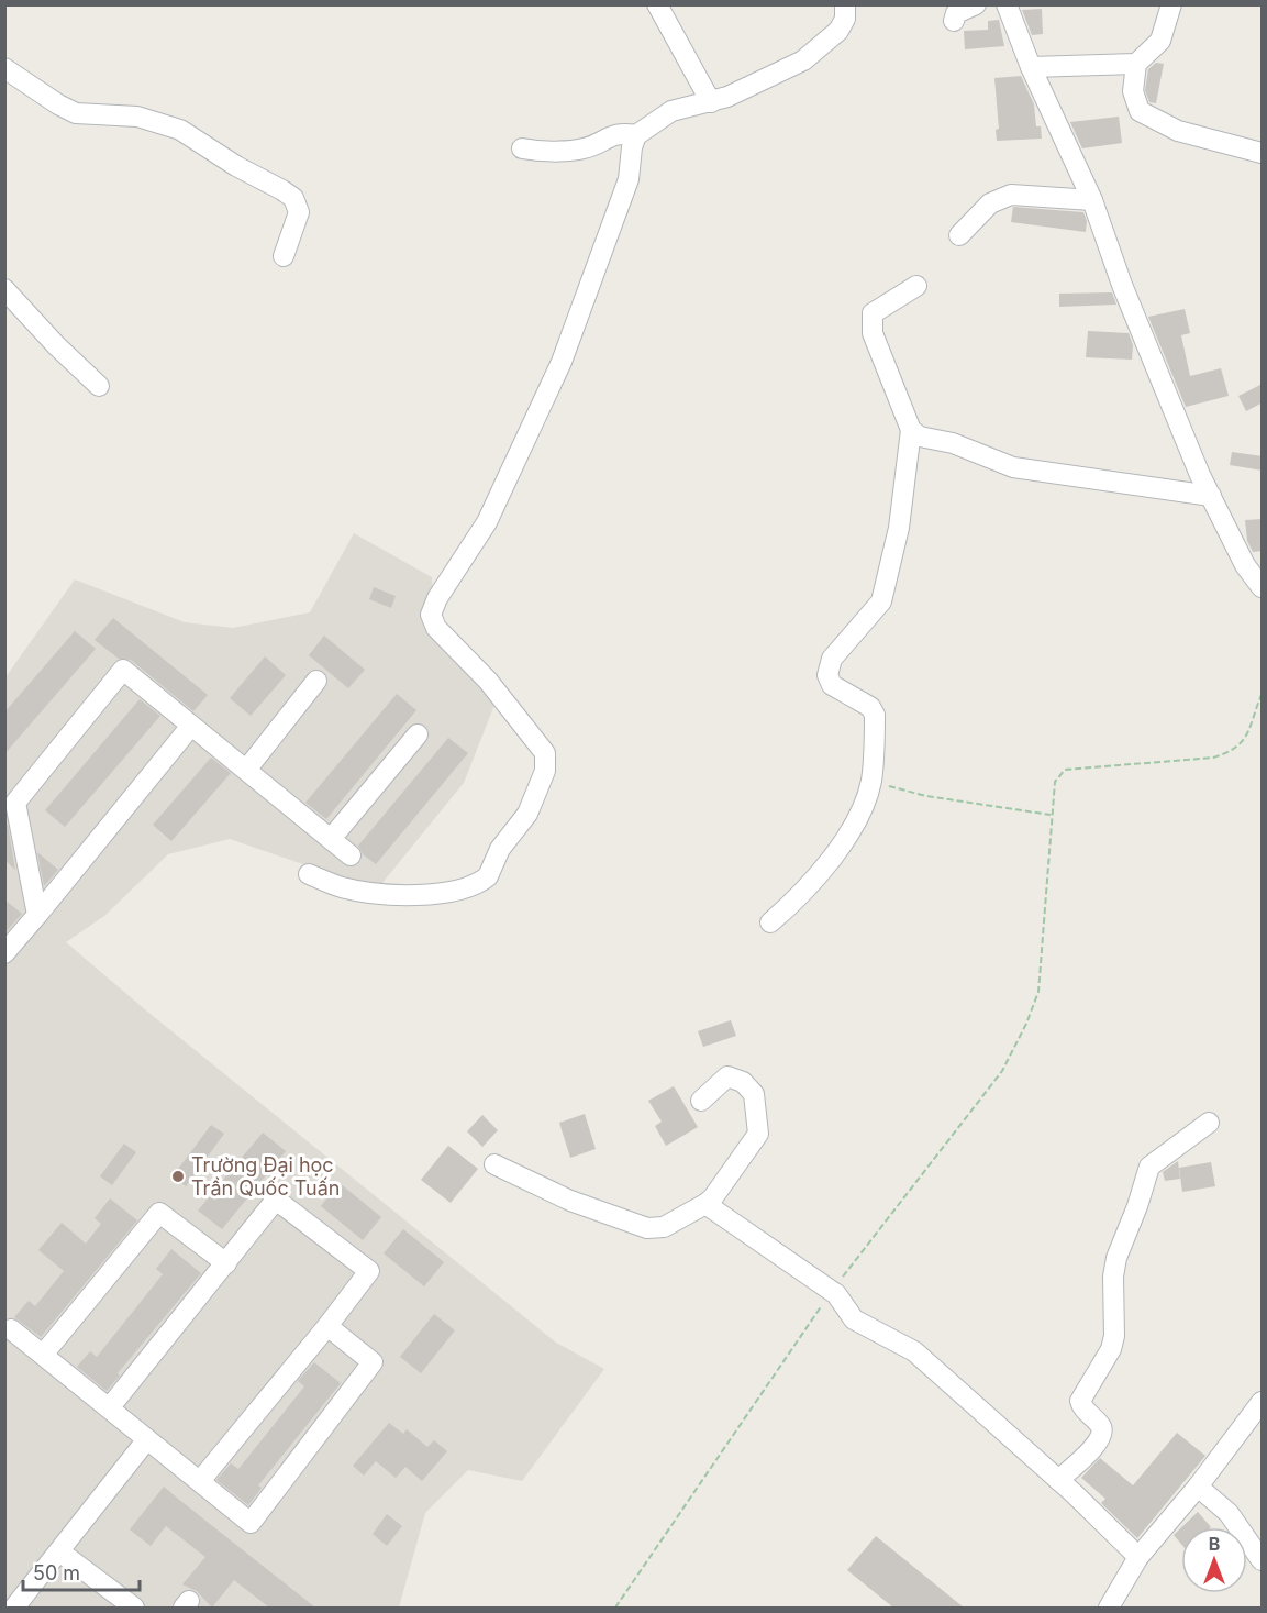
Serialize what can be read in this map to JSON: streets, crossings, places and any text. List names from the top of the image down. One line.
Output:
{"places":["Trường Đại học Trần Quốc Tuấn"],"scale_bar":"50 m","north":"top"}
